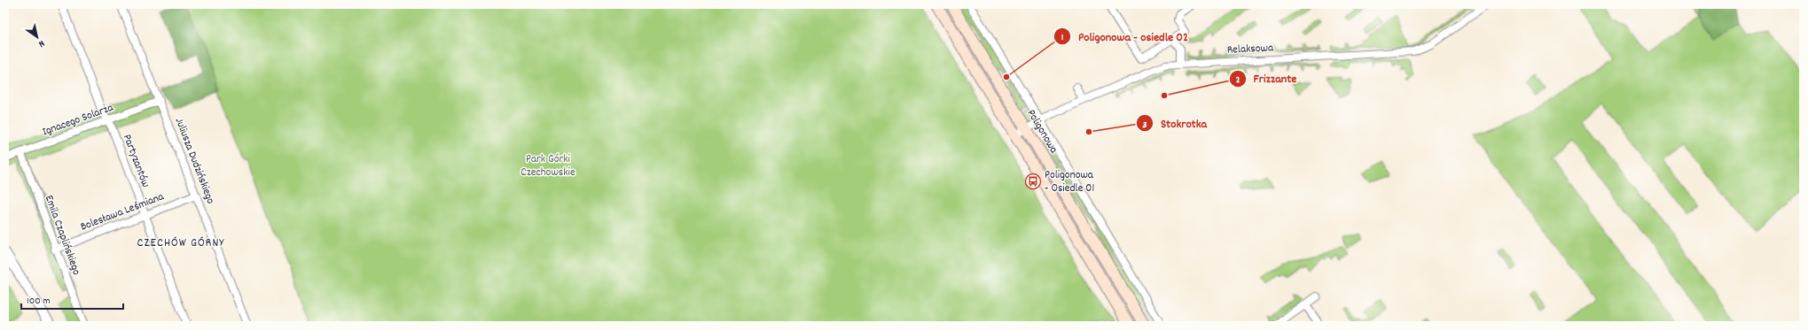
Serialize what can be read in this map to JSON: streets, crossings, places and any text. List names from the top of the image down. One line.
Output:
{"streets":{"main road":["Poligonowa"],"street":["Relaksowa","Ignacego Solarza","Partyzantów","Juliusza Dudzińskiego","Bolesława Leśmiana","Emila Czaplińskiego"]},"crossings":[["Relaksowa","Poligonowa"],["Ignacego Solarza","Partyzantów"],["Ignacego Solarza","Juliusza Dudzińskiego"],["Ignacego Solarza","Emila Czaplińskiego"],["Partyzantów","Bolesława Leśmiana"],["Juliusza Dudzińskiego","Bolesława Leśmiana"],["Bolesława Leśmiana","Emila Czaplińskiego"]],"districts":["CZECHÓW GÓRNY"],"parks":["Park Górki Czechowskie"],"places":{"other":["Poligonowa - osiedle 02","Frizzante","Stokrotka"],"bus stop":["Poligonowa - Osiedle 01"]},"scale_bar":"100 m","north":"bottom right"}
